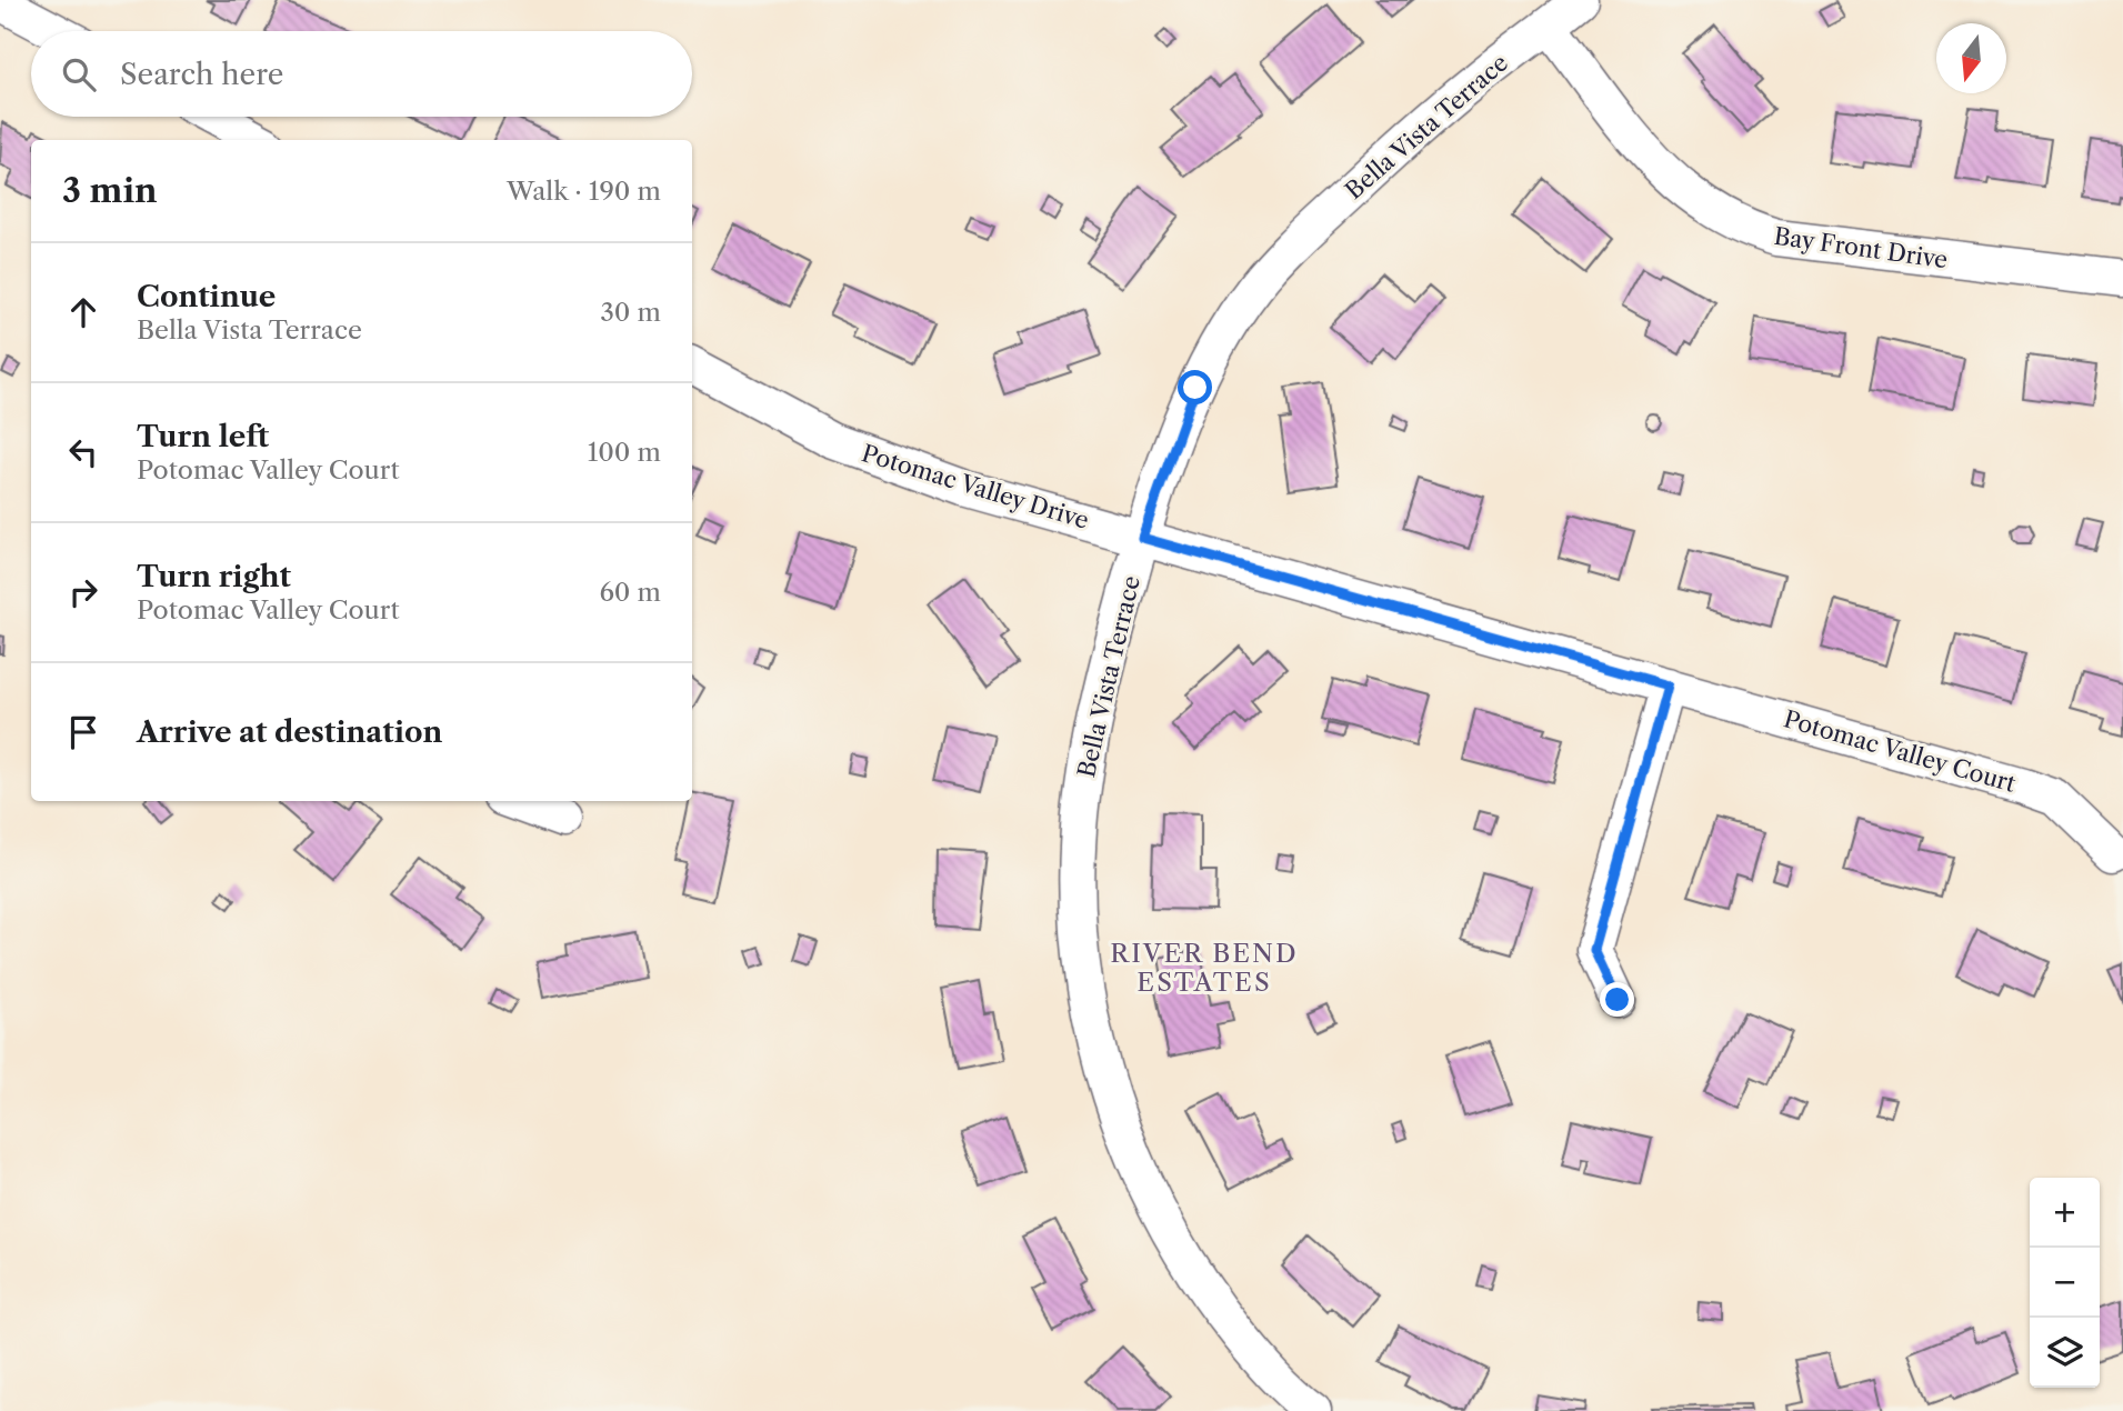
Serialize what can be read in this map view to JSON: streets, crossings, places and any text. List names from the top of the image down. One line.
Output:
{"streets":{"street":["Bella Vista Terrace","Bay Front Drive","Potomac Valley Drive","Potomac Valley Court"]},"crossings":[["Bella Vista Terrace","Bay Front Drive"],["Bella Vista Terrace","Potomac Valley Drive"],["Bella Vista Terrace","Potomac Valley Court"],["Potomac Valley Drive","Potomac Valley Court"]],"districts":["RIVER BEND ESTATES"],"north":"bottom","page":{"search":"Search here","heading":["3 min","Walk · 190 m"],"list":[["Continue","Bella Vista Terrace","30 m"],["Turn left","Potomac Valley Court","100 m"],["Turn right","Potomac Valley Court","60 m"],"Arrive at destination"],"map_buttons":["+","−"]}}
